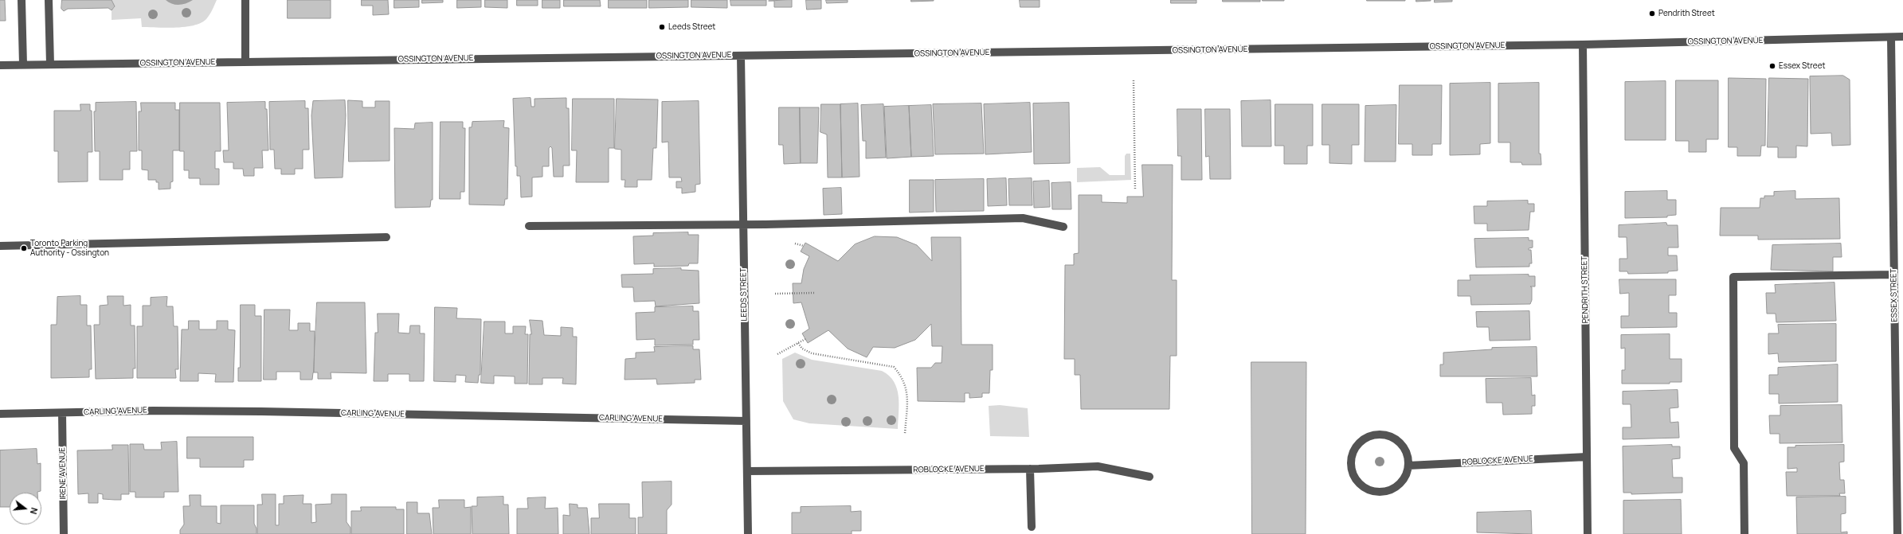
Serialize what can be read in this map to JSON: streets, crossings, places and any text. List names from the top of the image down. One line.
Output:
{"streets":{"street":["OSSINGTON AVENUE","PENDRITH STREET","LEEDS STREET","ESSEX STREET","CARLING AVENUE","ROBLOCKE AVENUE","IRENE AVENUE"]},"crossings":[["OSSINGTON AVENUE","PENDRITH STREET"],["OSSINGTON AVENUE","LEEDS STREET"],["OSSINGTON AVENUE","ESSEX STREET"],["PENDRITH STREET","ROBLOCKE AVENUE"],["LEEDS STREET","CARLING AVENUE"],["LEEDS STREET","ROBLOCKE AVENUE"],["CARLING AVENUE","IRENE AVENUE"]],"places":["Pendrith Street","Leeds Street","Essex Street","Toronto Parking Authority - Ossington"],"north":"right"}
